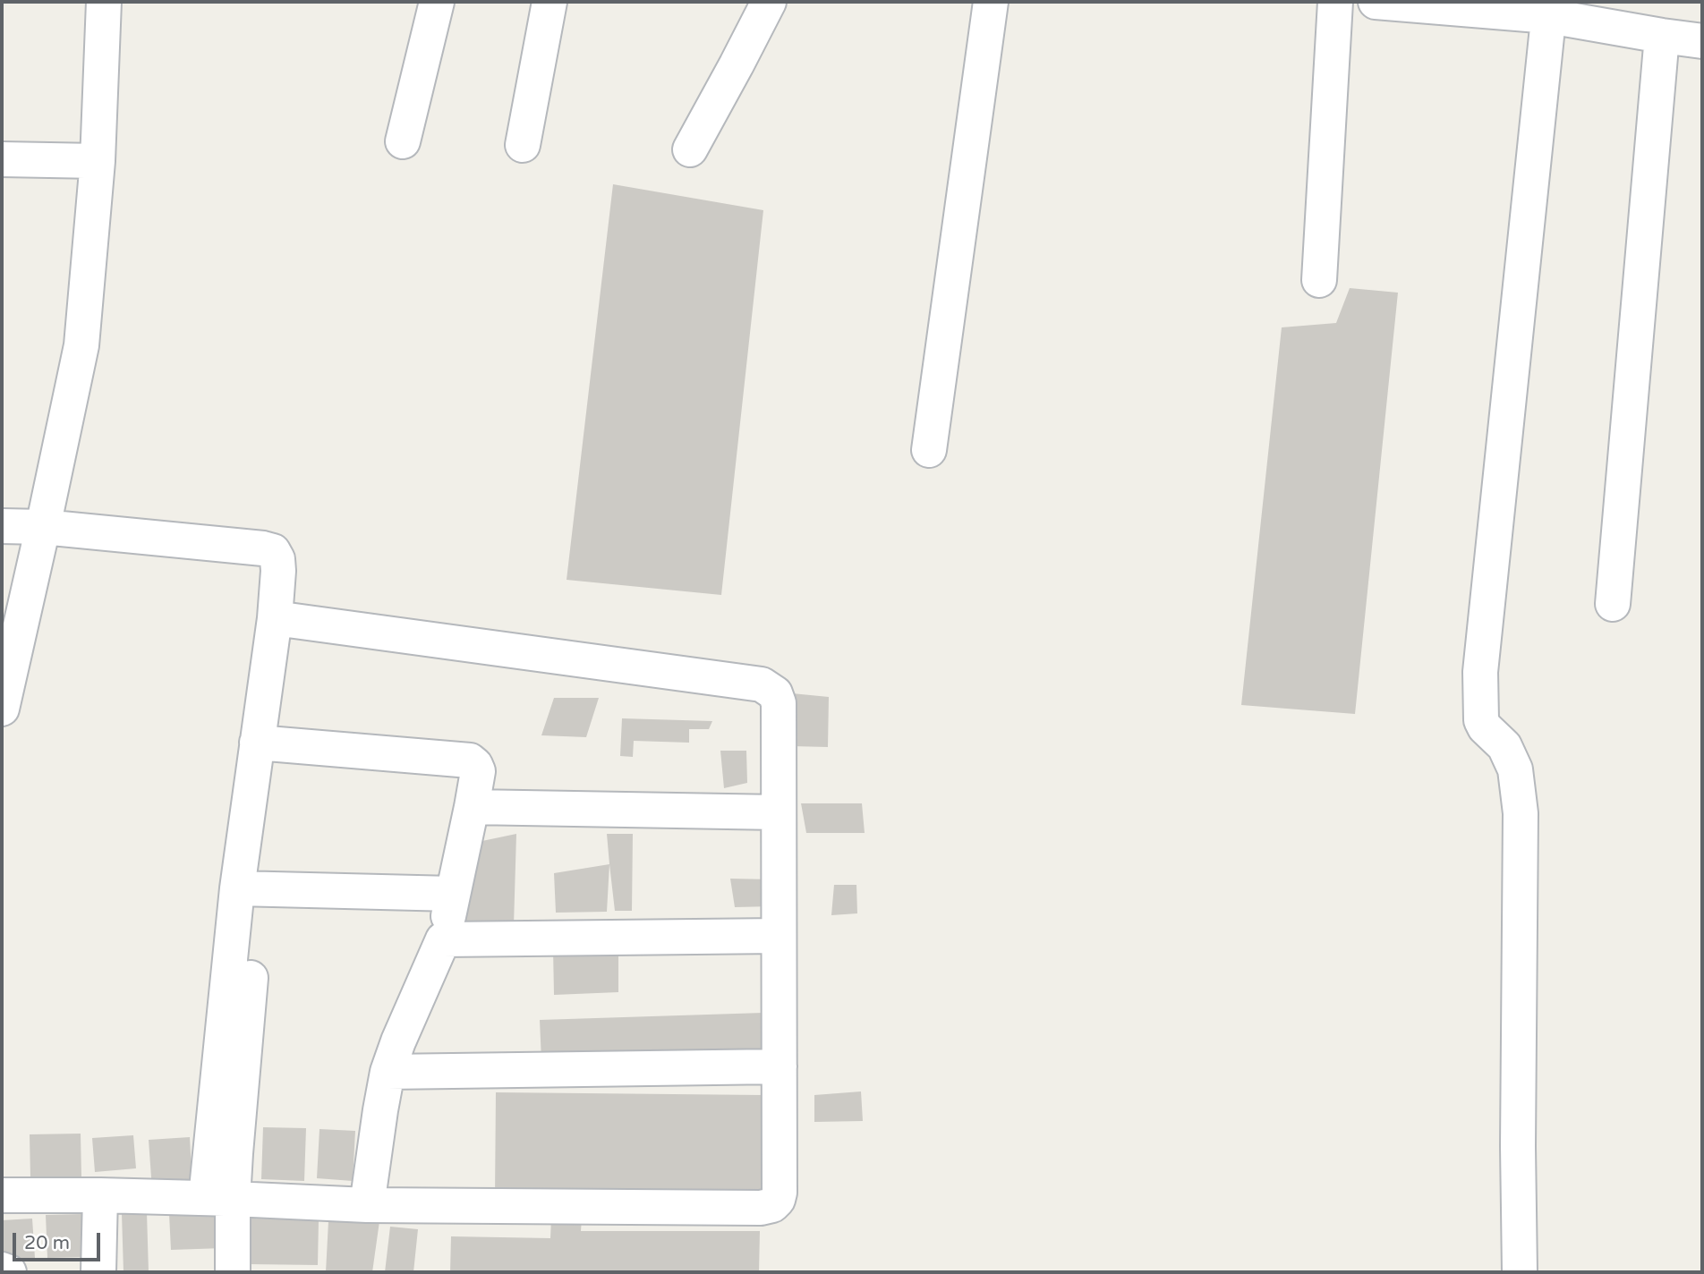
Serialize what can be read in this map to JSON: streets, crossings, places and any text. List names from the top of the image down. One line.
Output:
{"scale_bar":"20 m"}
